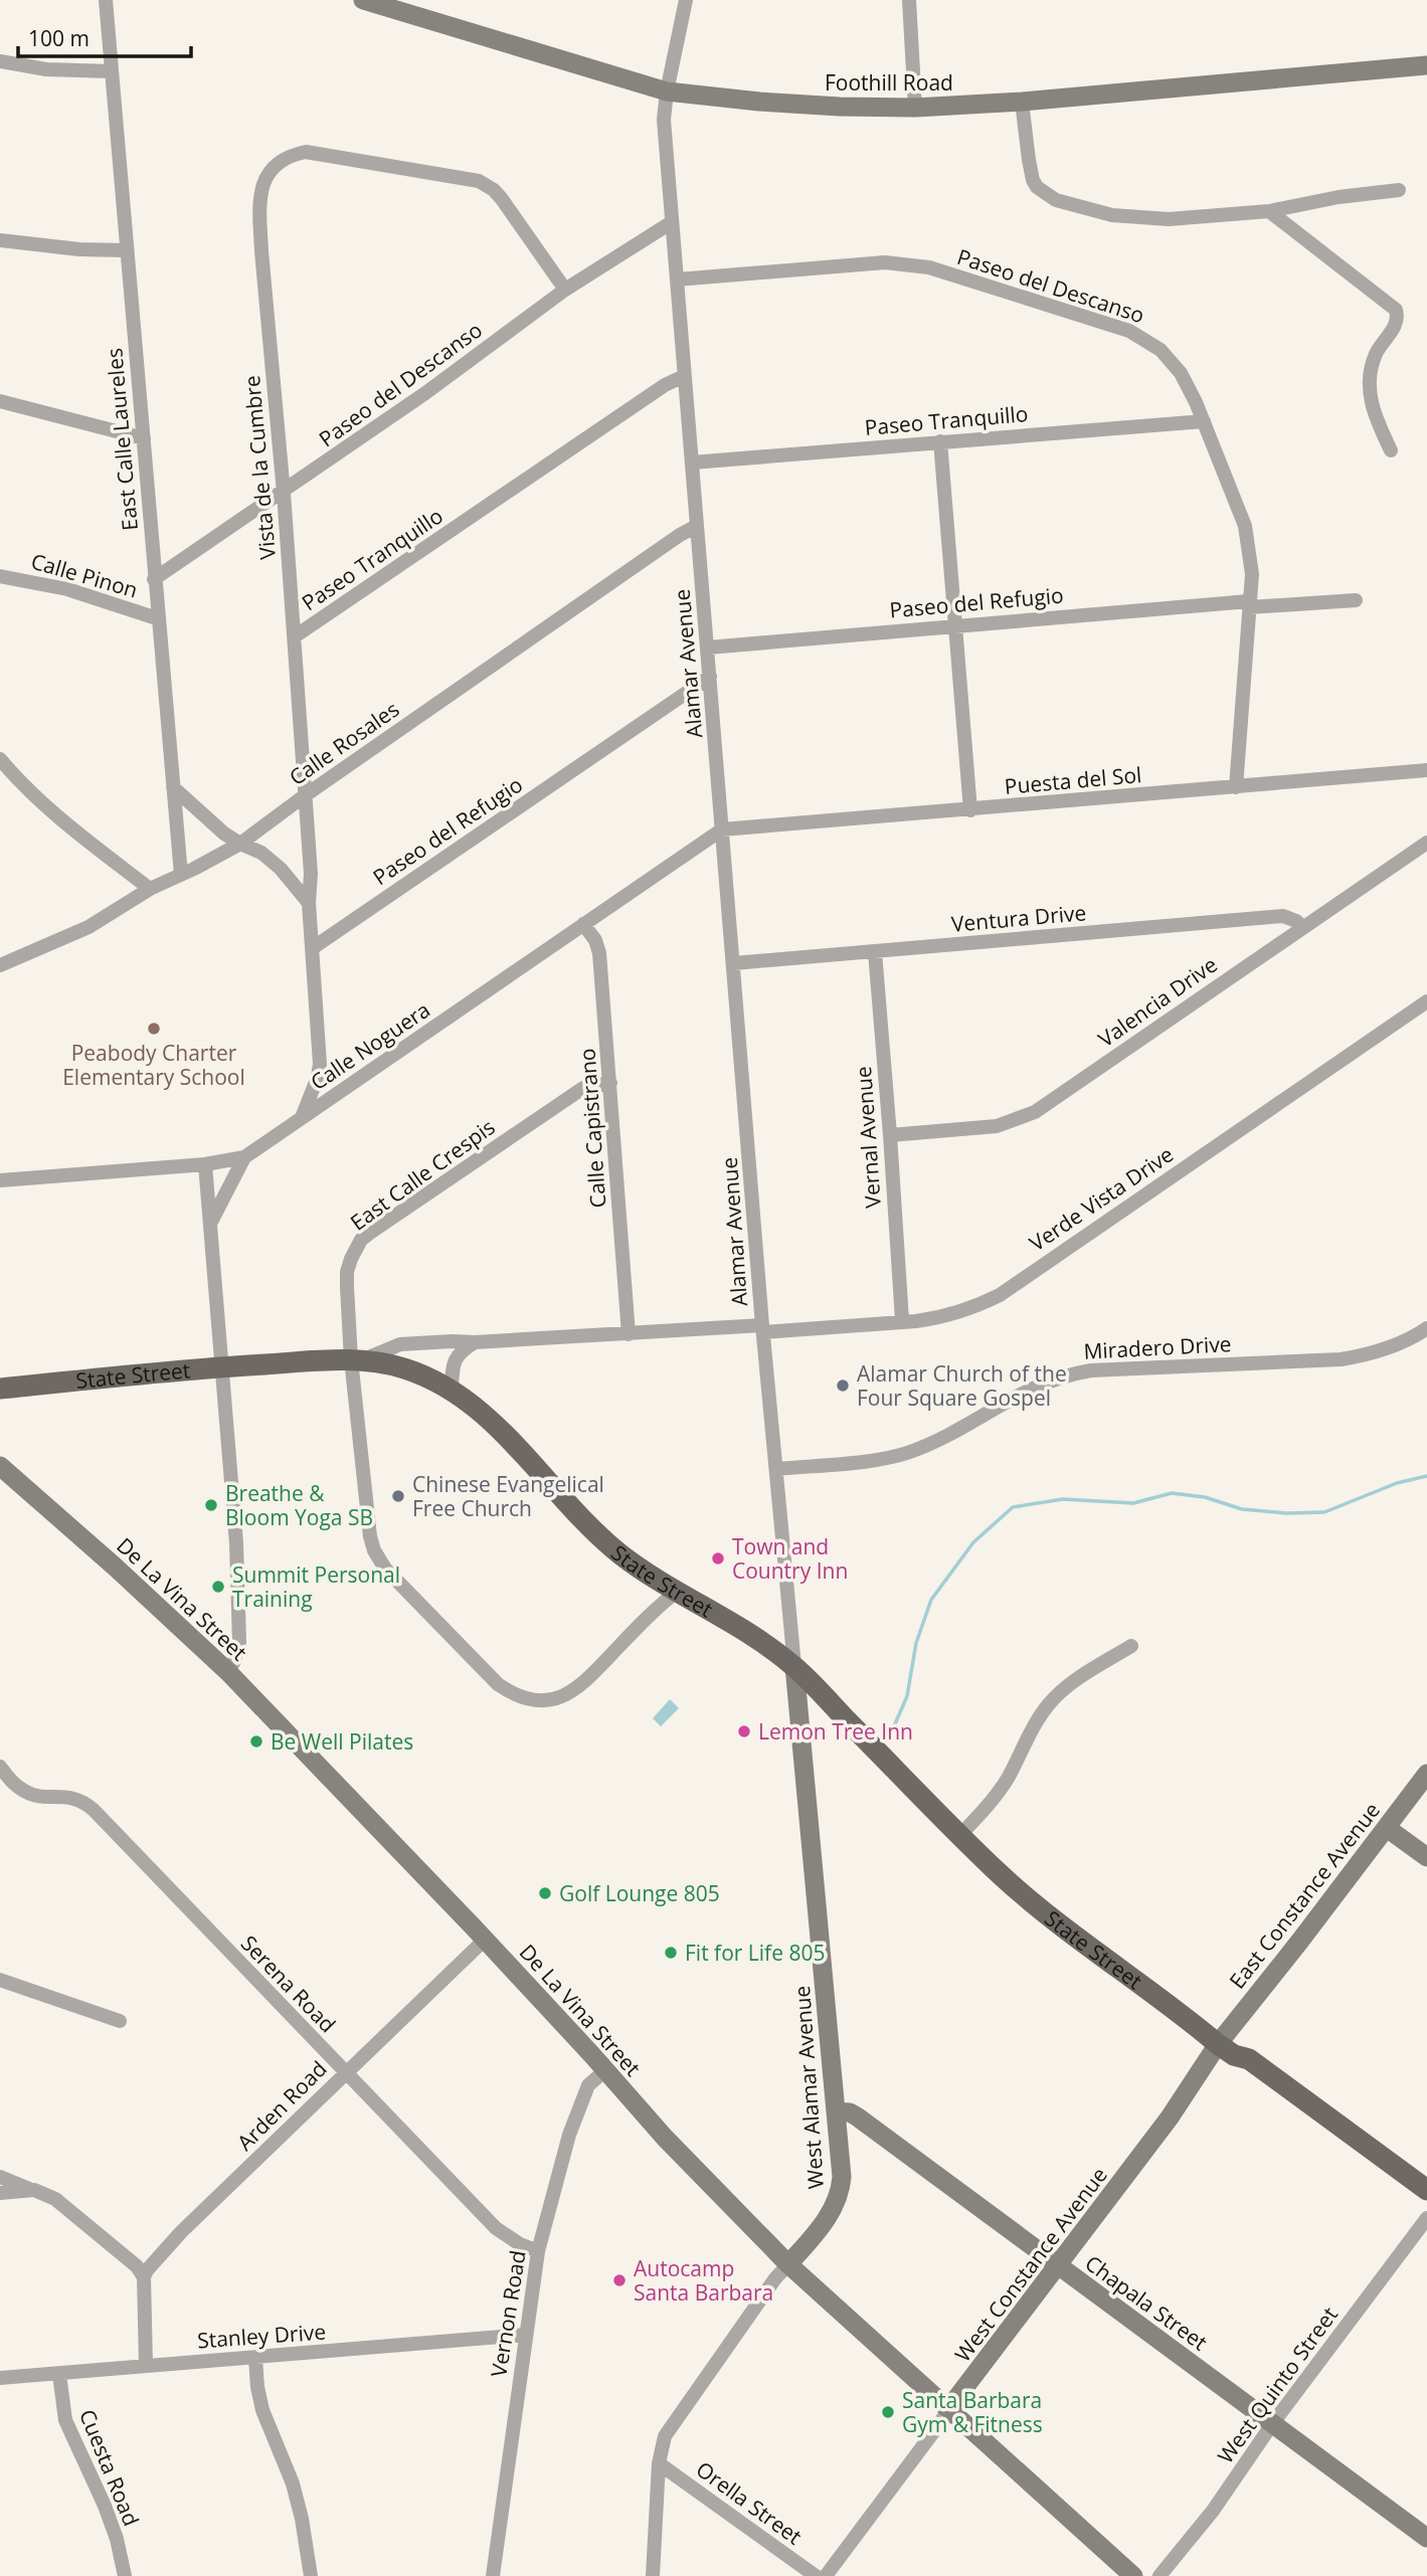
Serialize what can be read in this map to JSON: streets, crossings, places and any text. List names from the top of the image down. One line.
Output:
{"streets":{"main road":["State Street"],"street":["Foothill Road","Paseo del Descanso","Paseo Tranquillo","East Calle Laureles","Vista de la Cumbre","Calle Pinon","Paseo del Refugio","Alamar Avenue","Calle Rosales","Puesta del Sol","Ventura Drive","Valencia Drive","Calle Noguera","Calle Capistrano","Vernal Avenue","East Calle Crespis","Verde Vista Drive","Miradero Drive","De La Vina Street","East Constance Avenue","Serena Road","West Alamar Avenue","Arden Road","West Constance Avenue","Chapala Street","Vernon Road","Stanley Drive","West Quinto Street","Cuesta Road","Orella Street"]},"crossings":[["Foothill Road","Alamar Avenue"],["Paseo del Descanso","Paseo Tranquillo"],["Paseo del Descanso","East Calle Laureles"],["Paseo del Descanso","Vista de la Cumbre"],["Paseo del Descanso","Paseo del Refugio"],["Paseo del Descanso","Alamar Avenue"],["Paseo del Descanso","Puesta del Sol"],["Paseo Tranquillo","Vista de la Cumbre"],["Paseo Tranquillo","Alamar Avenue"],["East Calle Laureles","Calle Pinon"],["East Calle Laureles","Calle Rosales"],["Vista de la Cumbre","Paseo del Refugio"],["Vista de la Cumbre","Calle Rosales"],["Vista de la Cumbre","Calle Noguera"],["Paseo del Refugio","Alamar Avenue"],["Alamar Avenue","Calle Rosales"],["Alamar Avenue","Puesta del Sol"],["Alamar Avenue","Ventura Drive"],["Alamar Avenue","Calle Noguera"],["Alamar Avenue","Verde Vista Drive"],["Alamar Avenue","Miradero Drive"],["Alamar Avenue","State Street"],["Alamar Avenue","West Alamar Avenue"],["Puesta del Sol","Calle Noguera"],["Ventura Drive","Valencia Drive"],["Ventura Drive","Vernal Avenue"],["Valencia Drive","Vernal Avenue"],["Calle Noguera","Calle Capistrano"],["Calle Capistrano","East Calle Crespis"],["Calle Capistrano","Verde Vista Drive"],["Vernal Avenue","Verde Vista Drive"],["East Calle Crespis","Verde Vista Drive"],["East Calle Crespis","State Street"],["Verde Vista Drive","State Street"],["State Street","East Constance Avenue"],["State Street","West Alamar Avenue"],["State Street","West Constance Avenue"],["De La Vina Street","West Alamar Avenue"],["De La Vina Street","Arden Road"],["De La Vina Street","West Constance Avenue"],["De La Vina Street","Vernon Road"],["East Constance Avenue","West Constance Avenue"],["Serena Road","Arden Road"],["Serena Road","Vernon Road"],["West Alamar Avenue","Chapala Street"],["West Alamar Avenue","Orella Street"],["West Constance Avenue","Chapala Street"],["Chapala Street","West Quinto Street"],["Vernon Road","Stanley Drive"],["Stanley Drive","Cuesta Road"]],"places":["Peabody Charter Elementary School","Alamar Church of the Four Square Gospel","Chinese Evangelical Free Church","Breathe & Bloom Yoga SB","Town and Country Inn","Summit Personal Training","Lemon Tree Inn","Be Well Pilates","Golf Lounge 805","Fit for Life 805","Autocamp Santa Barbara","Santa Barbara Gym & Fitness"],"scale_bar":"100 m"}
